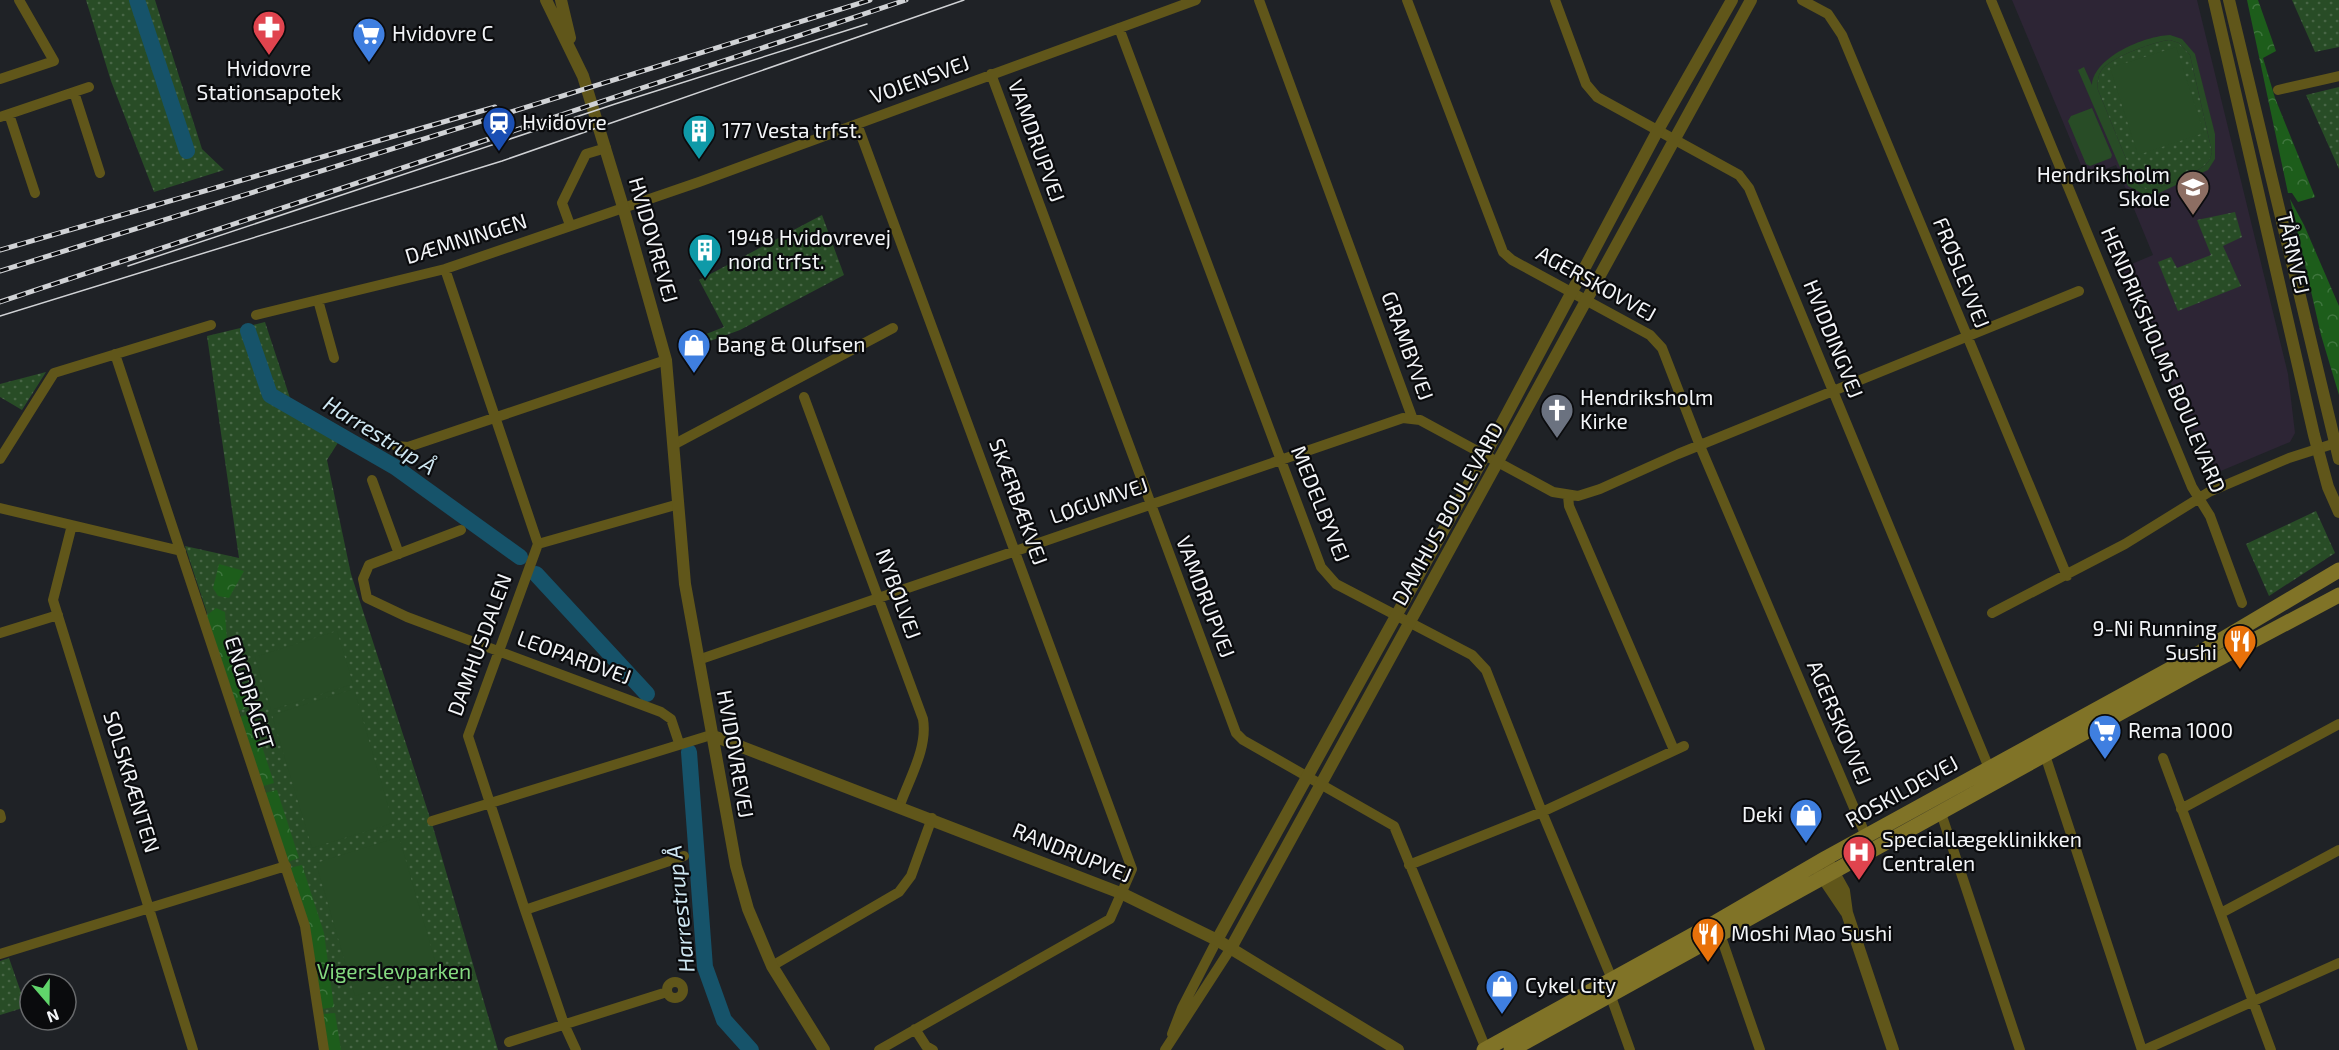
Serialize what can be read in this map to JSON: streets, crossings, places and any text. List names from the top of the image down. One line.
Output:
{"streets":{"main road":["ROSKILDEVEJ"],"street":["VOJENSVEJ","VAMDRUPVEJ","DÆMNINGEN","HVIDOVREVEJ","TÅRNVEJ","FRØSLEVVEJ","AGERSKOVVEJ","HVIDDINGVEJ","GRAMBYVEJ","HENDRIKSHOLMS BOULEVARD","LØGUMVEJ","SKÆRBÆKVEJ","MEDELBYVEJ","DAMHUS BOULEVARD","NYBØLVEJ","DAMHUSDALEN","LEOPARDVEJ","ENGDRAGET","SOLSKRÆNTEN","RANDRUPVEJ"]},"crossings":[["VOJENSVEJ","VAMDRUPVEJ"],["VOJENSVEJ","DÆMNINGEN"],["VOJENSVEJ","HVIDOVREVEJ"],["VOJENSVEJ","SKÆRBÆKVEJ"],["VOJENSVEJ","MEDELBYVEJ"],["VAMDRUPVEJ","LØGUMVEJ"],["VAMDRUPVEJ","DAMHUS BOULEVARD"],["VAMDRUPVEJ","ROSKILDEVEJ"],["DÆMNINGEN","HVIDOVREVEJ"],["HVIDOVREVEJ","LØGUMVEJ"],["HVIDOVREVEJ","RANDRUPVEJ"],["AGERSKOVVEJ","DAMHUS BOULEVARD"],["AGERSKOVVEJ","ROSKILDEVEJ"],["HVIDDINGVEJ","DAMHUS BOULEVARD"],["HVIDDINGVEJ","ROSKILDEVEJ"],["GRAMBYVEJ","LØGUMVEJ"],["GRAMBYVEJ","DAMHUS BOULEVARD"],["LØGUMVEJ","SKÆRBÆKVEJ"],["LØGUMVEJ","MEDELBYVEJ"],["LØGUMVEJ","NYBØLVEJ"],["SKÆRBÆKVEJ","RANDRUPVEJ"],["MEDELBYVEJ","DAMHUS BOULEVARD"],["MEDELBYVEJ","ROSKILDEVEJ"],["DAMHUS BOULEVARD","RANDRUPVEJ"],["NYBØLVEJ","RANDRUPVEJ"],["DAMHUSDALEN","LEOPARDVEJ"]],"water":["Harrestrup Å"],"parks":["Vigerslevparken"],"places":{"pharmacy":["Hvidovre Stationsapotek"],"supermarket":["Hvidovre C","Rema 1000"],"station":["Hvidovre"],"building":["177 Vesta trfst.","1948 Hvidovrevej nord trfst."],"school or university":["Hendriksholm Skole"],"shop":["Bang & Olufsen","Deki","Cykel City"],"church":["Hendriksholm Kirke"],"restaurant":["9-Ni Running Sushi","Moshi Mao Sushi"],"hospital":["Speciallægeklinikken Centralen"]},"north":"bottom"}
